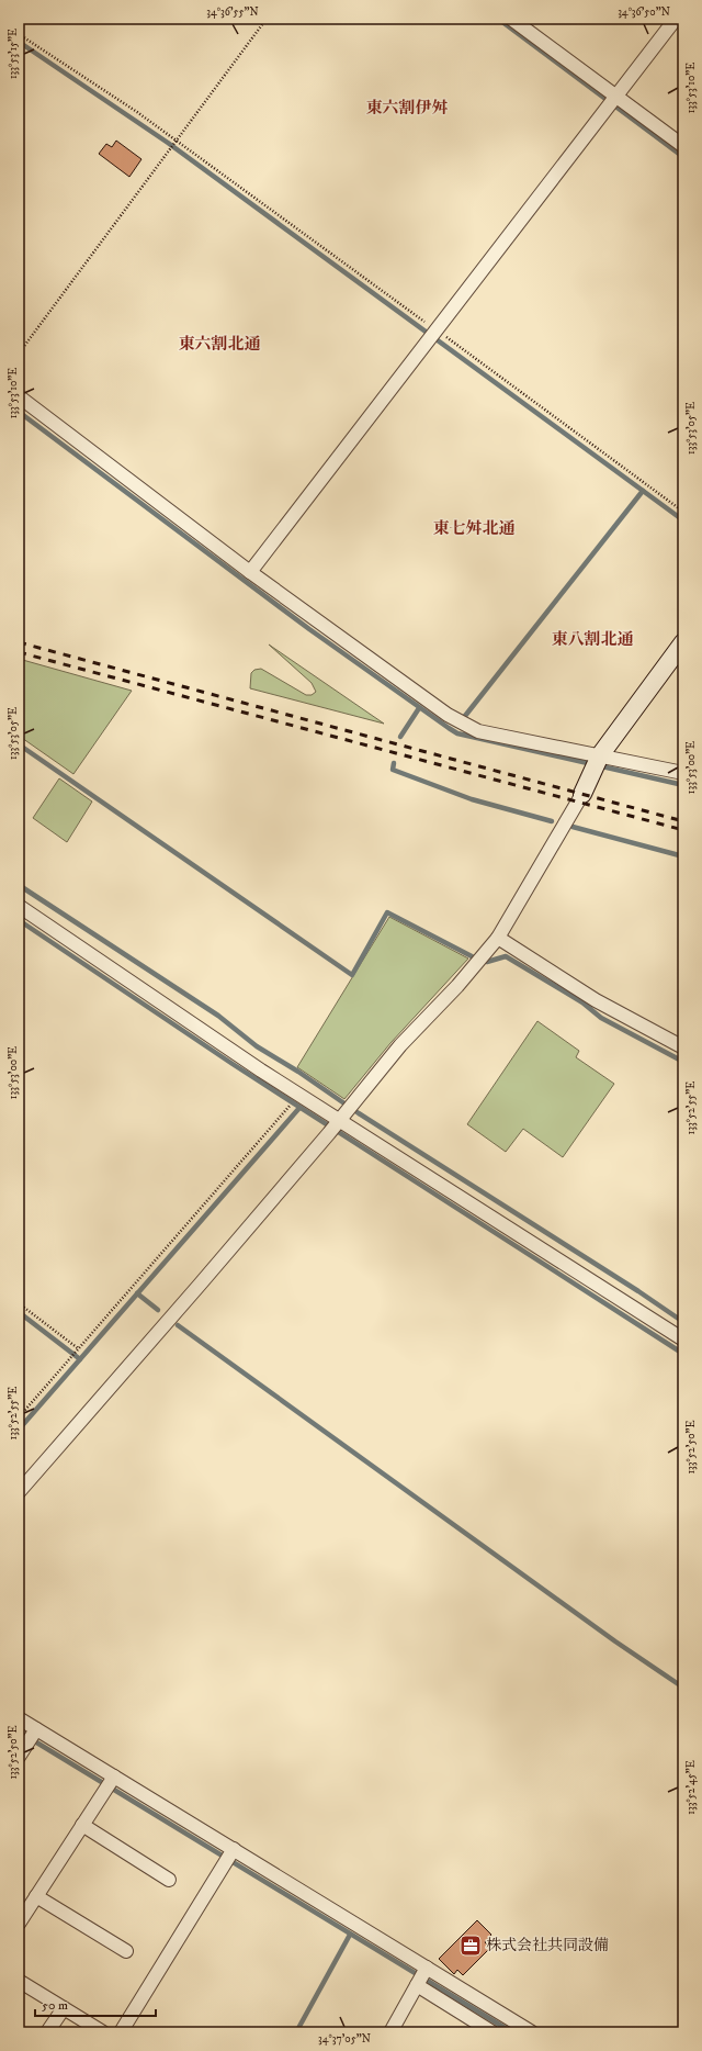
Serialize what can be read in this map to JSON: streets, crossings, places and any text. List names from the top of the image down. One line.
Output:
{"districts":["東六割伊舛","東六割北通","東七舛北通","東八割北通"],"places":{"office":["株式会社共同設備"]},"scale_bar":"50 m","coordinates":["34°36'55\"N","34°36'50\"N","133°53'15\"E","133°53'10\"E","133°53'05\"E","133°53'00\"E","133°52'55\"E","133°52'50\"E","133°52'45\"E","34°37'05\"N"]}
